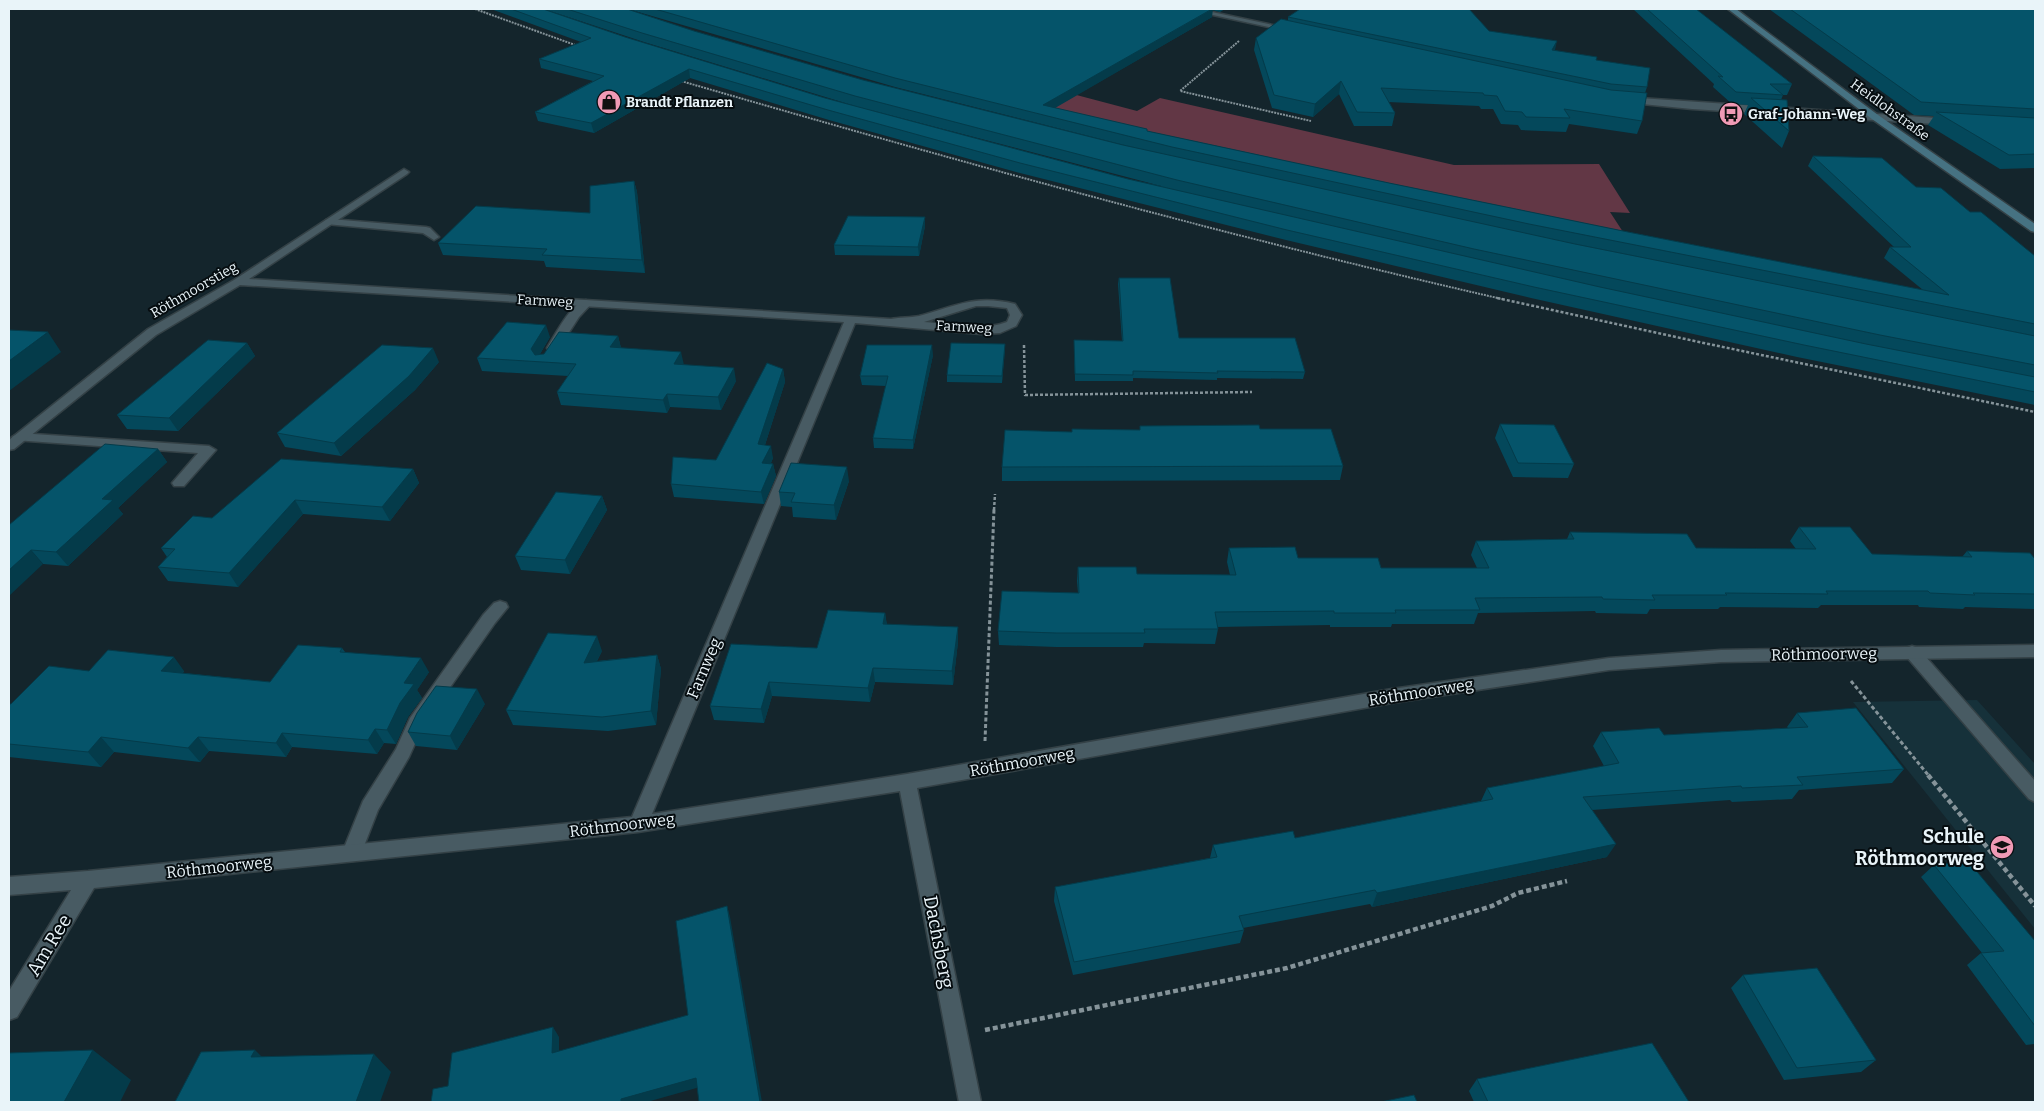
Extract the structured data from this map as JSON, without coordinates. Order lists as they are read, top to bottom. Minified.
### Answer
{"streets":{"main road":["Heidlohstraße"],"street":["Röthmoorstieg","Farnweg","Röthmoorweg","Dachsberg","Am Ree"]},"crossings":[["Röthmoorstieg","Farnweg"],["Farnweg","Röthmoorweg"],["Röthmoorweg","Dachsberg"],["Röthmoorweg","Am Ree"]],"places":{"shop":["Brandt Pflanzen"],"bus stop":["Graf-Johann-Weg"],"school or university":["Schule Röthmoorweg"]}}
